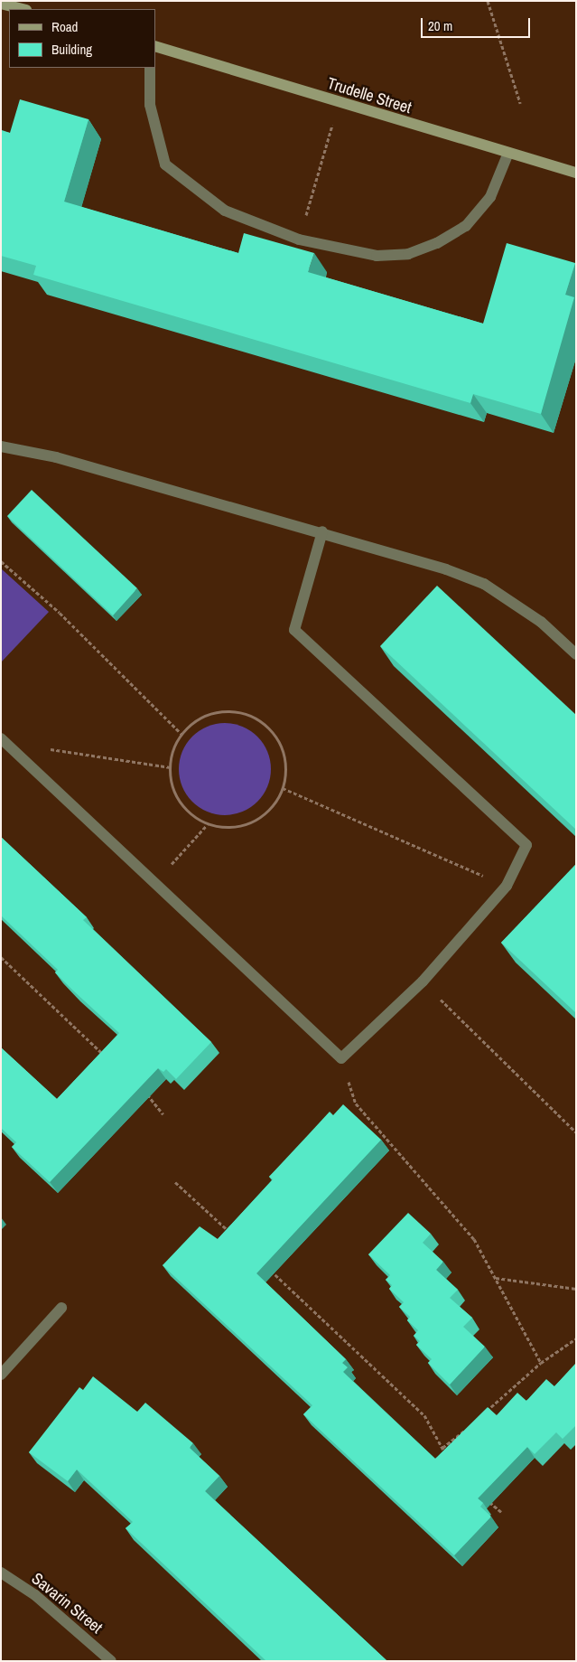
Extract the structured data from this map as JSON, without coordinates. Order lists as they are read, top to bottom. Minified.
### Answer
{"streets":{"street":["Trudelle Street","Savarin Street"]},"legend":["Road","Building"],"scale_bar":"20 m"}
